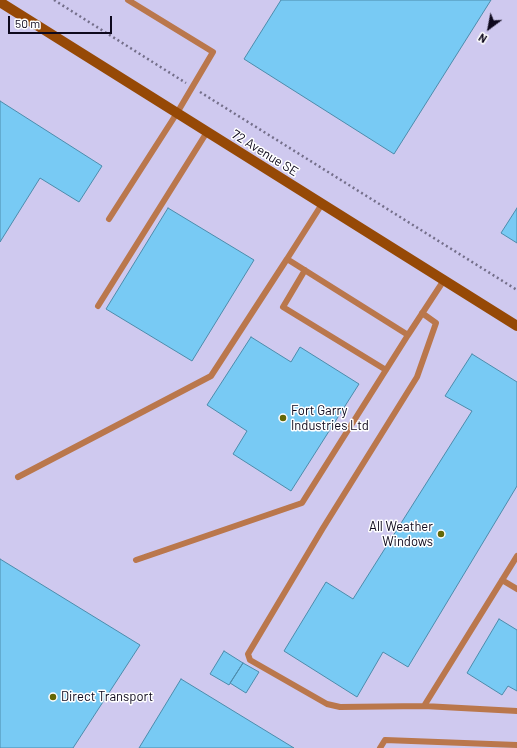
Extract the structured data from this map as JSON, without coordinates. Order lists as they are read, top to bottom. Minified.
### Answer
{"streets":{"street":["72 Avenue SE"]},"places":["Fort Garry Industries Ltd","All Weather Windows","Direct Transport"],"scale_bar":"50 m","north":"bottom left"}
